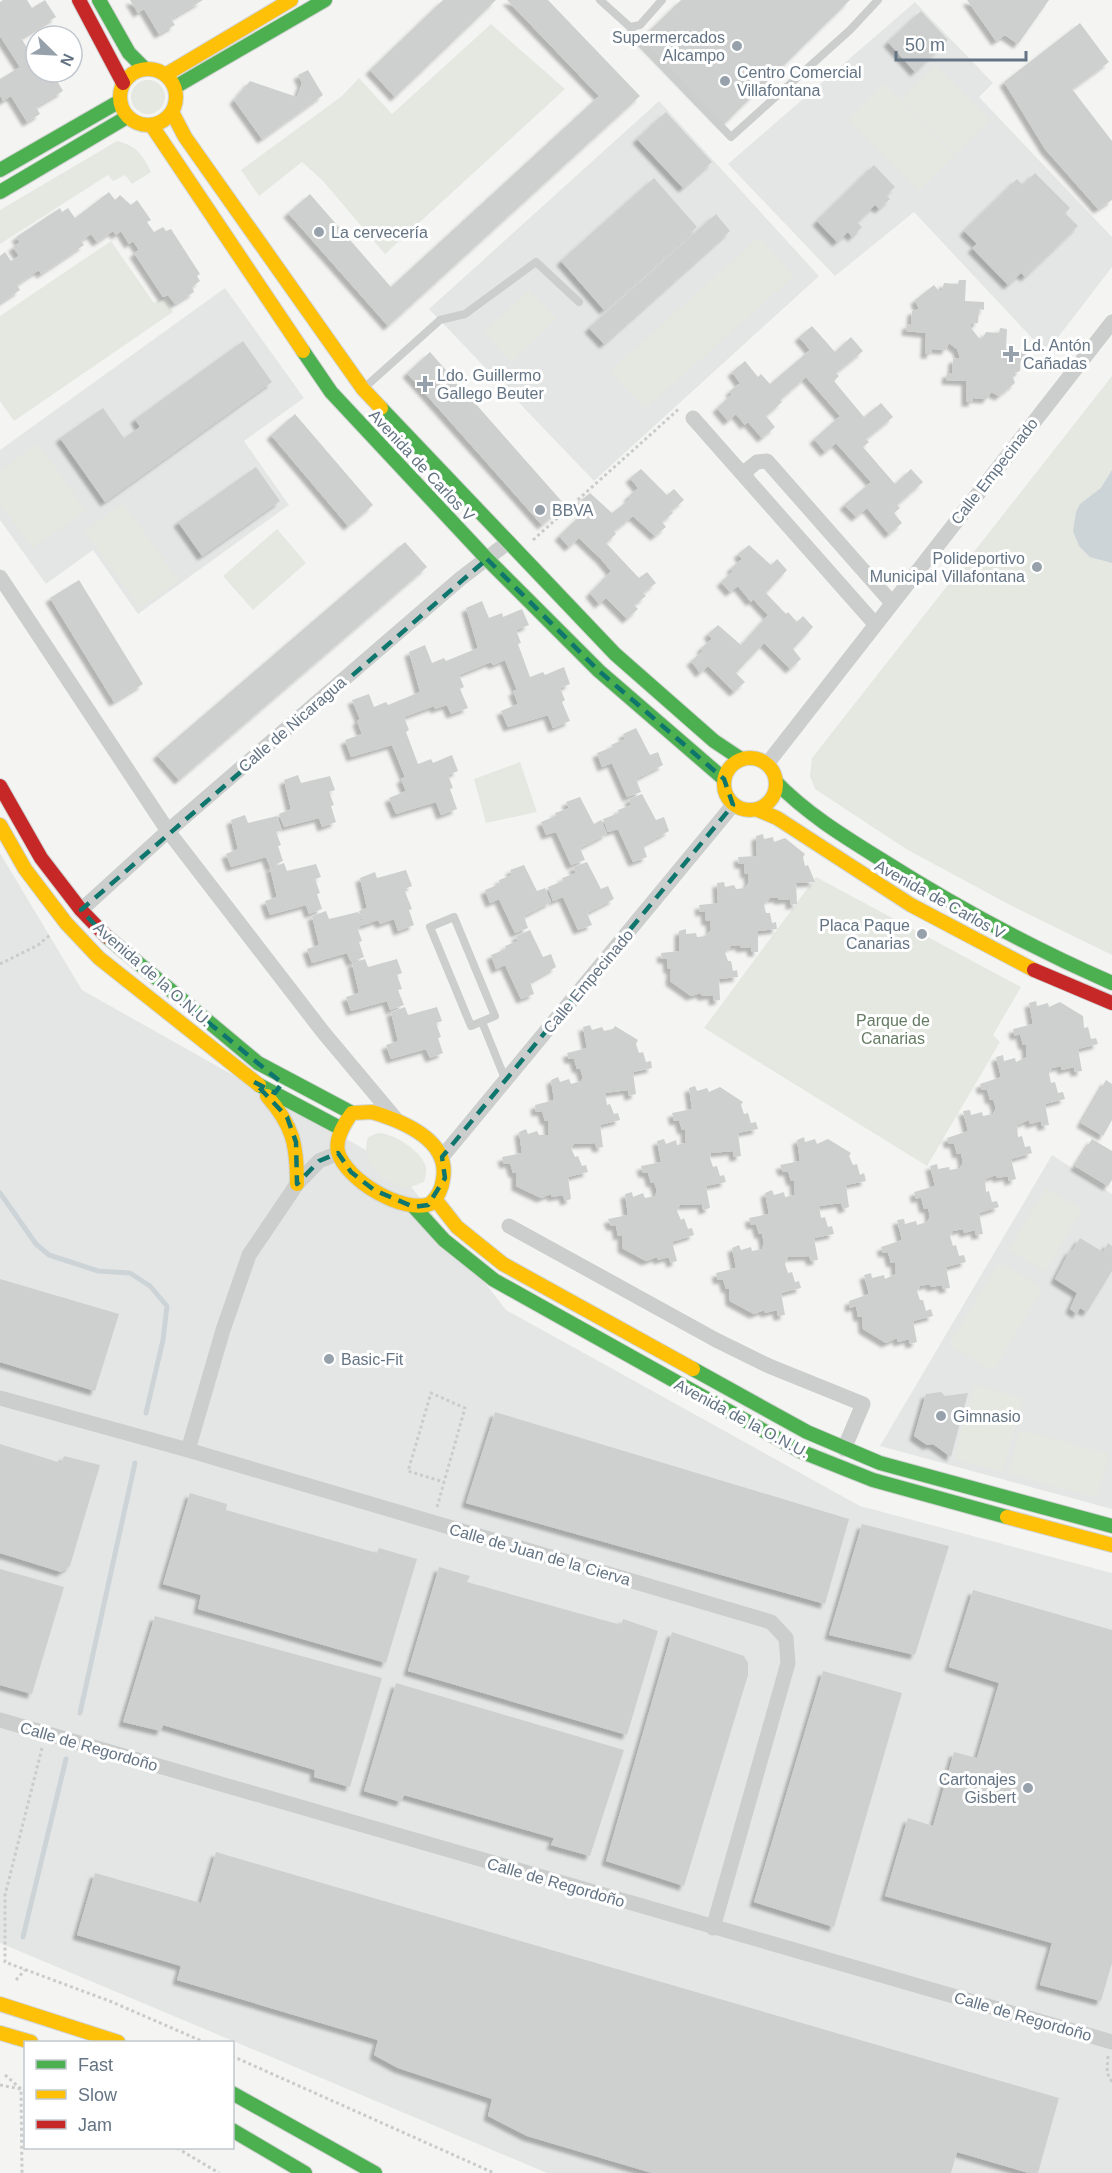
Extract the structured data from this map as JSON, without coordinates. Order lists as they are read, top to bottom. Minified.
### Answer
{"streets":{"main road":["Avenida de Carlos V","Avenida de la O.N.U."],"street":["Calle Empecinado","Calle de Nicaragua","Calle de Juan de la Cierva","Calle de Regordoño"]},"crossings":[["Avenida de Carlos V","Calle Empecinado"],["Avenida de Carlos V","Calle de Nicaragua"],["Calle Empecinado","Avenida de la O.N.U."],["Calle de Nicaragua","Avenida de la O.N.U."],["Calle de Juan de la Cierva","Calle de Regordoño"]],"parks":["Parque de Canarias"],"places":{"other":["Supermercados Alcampo","Centro Comercial Villafontana","La cervecería","BBVA","Polideportivo Municipal Villafontana","Placa Paque Canarias","Basic-Fit","Gimnasio","Cartonajes Gisbert"],"health":["Ld. Antón Cañadas","Ldo. Guillermo Gallego Beuter"]},"legend":["Fast","Slow","Jam"],"scale_bar":"50 m","north":"bottom right"}
